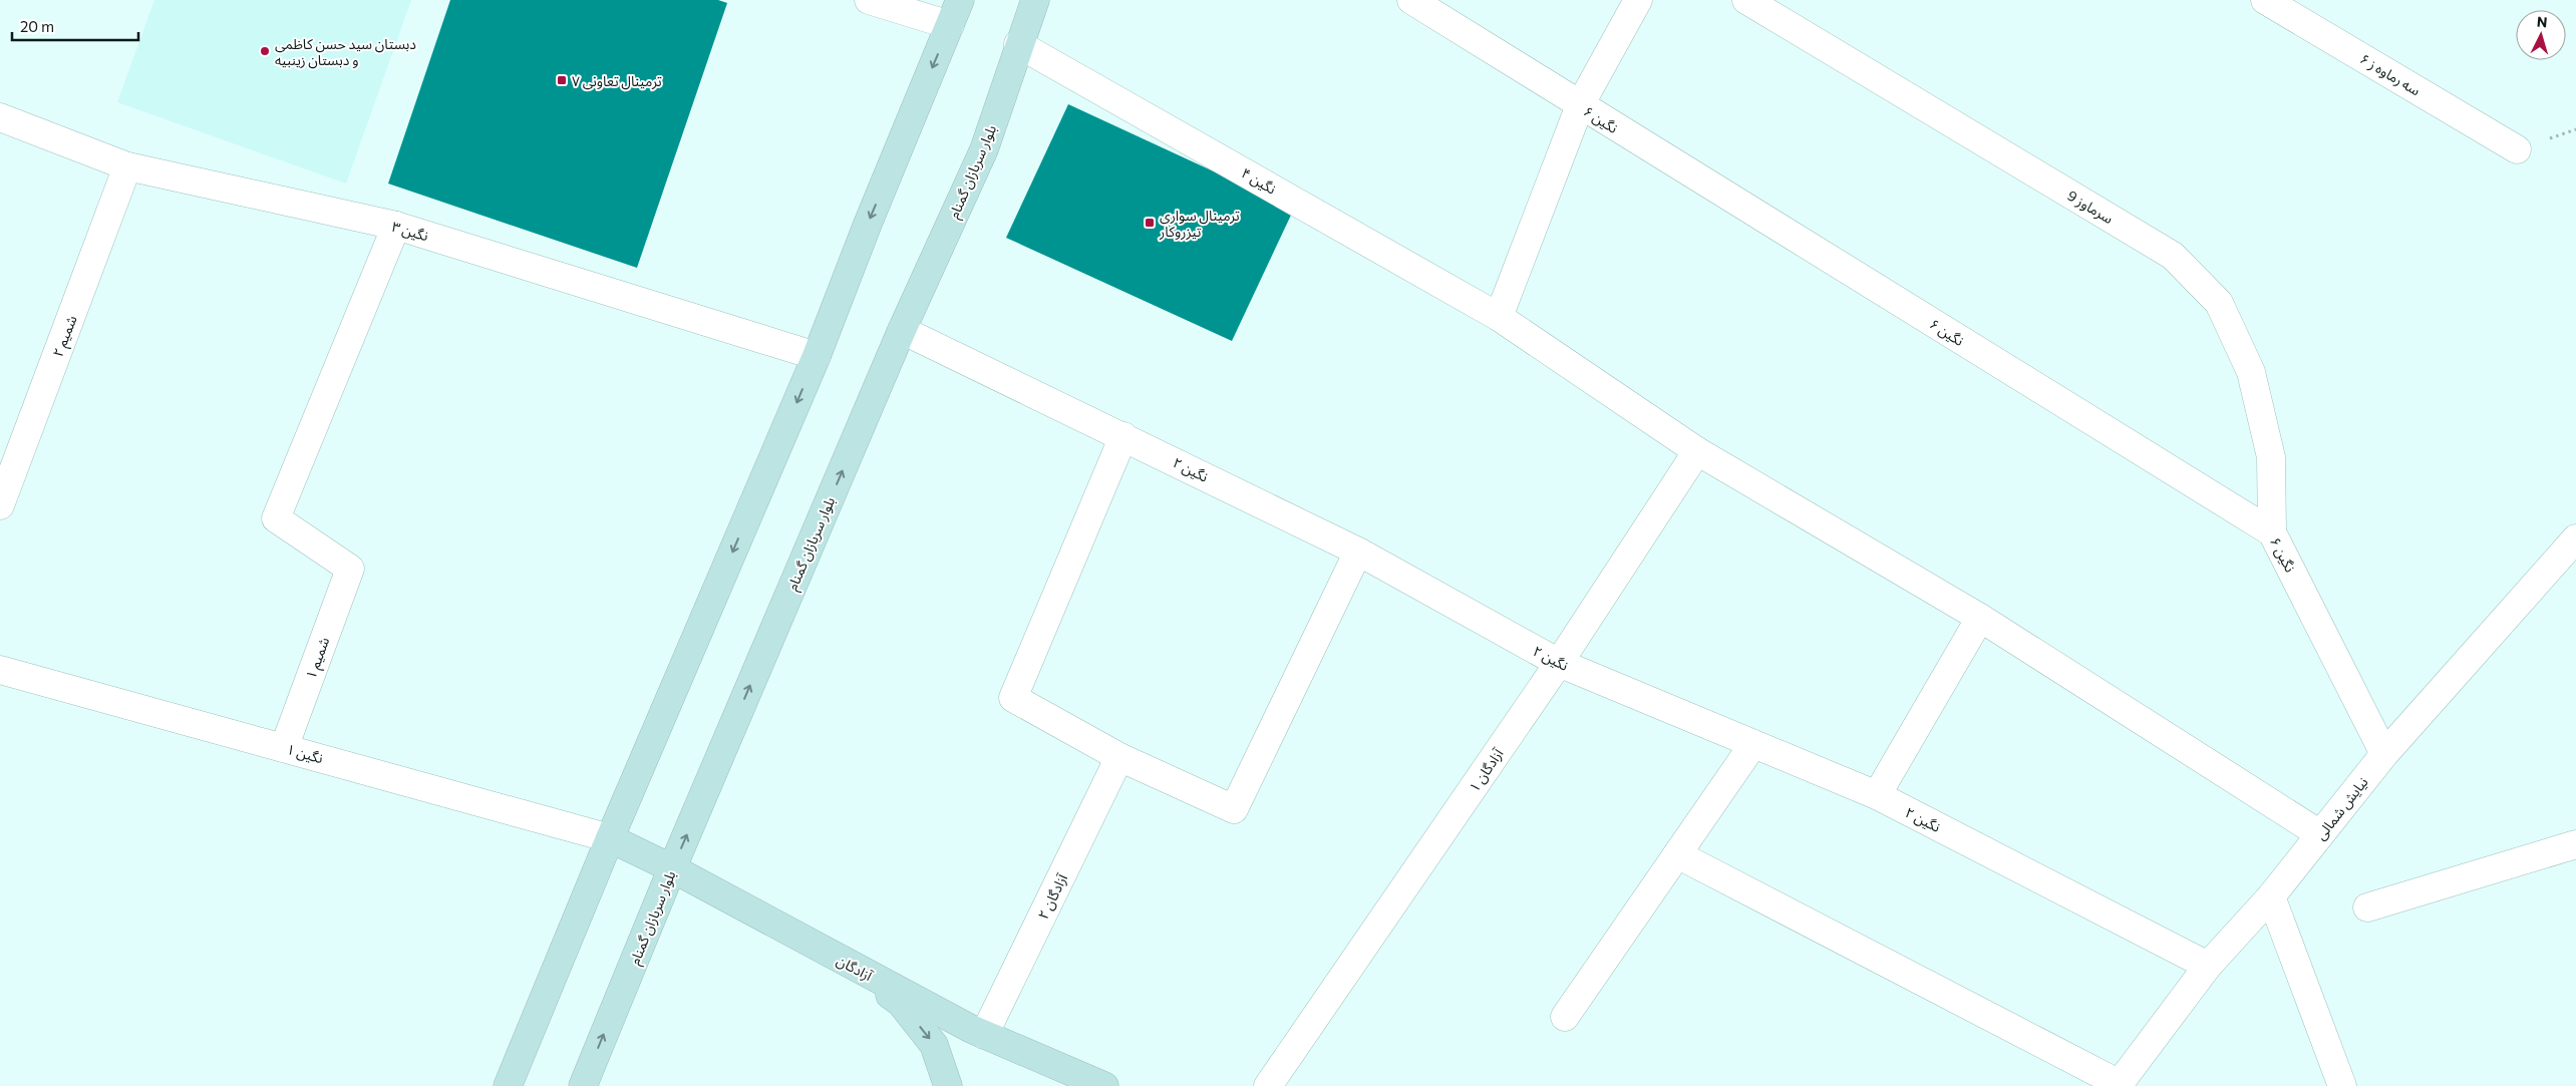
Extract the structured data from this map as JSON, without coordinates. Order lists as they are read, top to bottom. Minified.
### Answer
{"streets":{"main road":["بلوار سربازان گمنام","آزادگان"],"street":["سه رماوه ز ۶","نگین ۶","نگین ۴","سرماوز 9","نگین ۳","شمیم ۲","نگین ۲","شمیم ۱","نگین ۱","آزادگان ۱","نیایش شمالی","آزادگان ۲"]},"crossings":[["نگین ۶","سرماوز 9"],["نگین ۶","نیایش شمالی"],["بلوار سربازان گمنام","نگین ۴"],["بلوار سربازان گمنام","نگین ۲"],["بلوار سربازان گمنام","آزادگان"],["نگین ۴","آزادگان ۱"],["نگین ۴","نیایش شمالی"],["نگین ۳","شمیم ۲"],["نگین ۳","شمیم ۱"],["نگین ۲","آزادگان ۱"],["نگین ۲","نیایش شمالی"],["شمیم ۱","نگین ۱"],["نگین ۱","آزادگان"],["آزادگان ۲","آزادگان"]],"places":{"other":["دبستان سید حسن کاظمی و دبستان زینبیه"],"transit":["ترمینال تعاونی ۷","ترمینال سواری تیزروکار"]},"scale_bar":"20 m","north":"top"}
